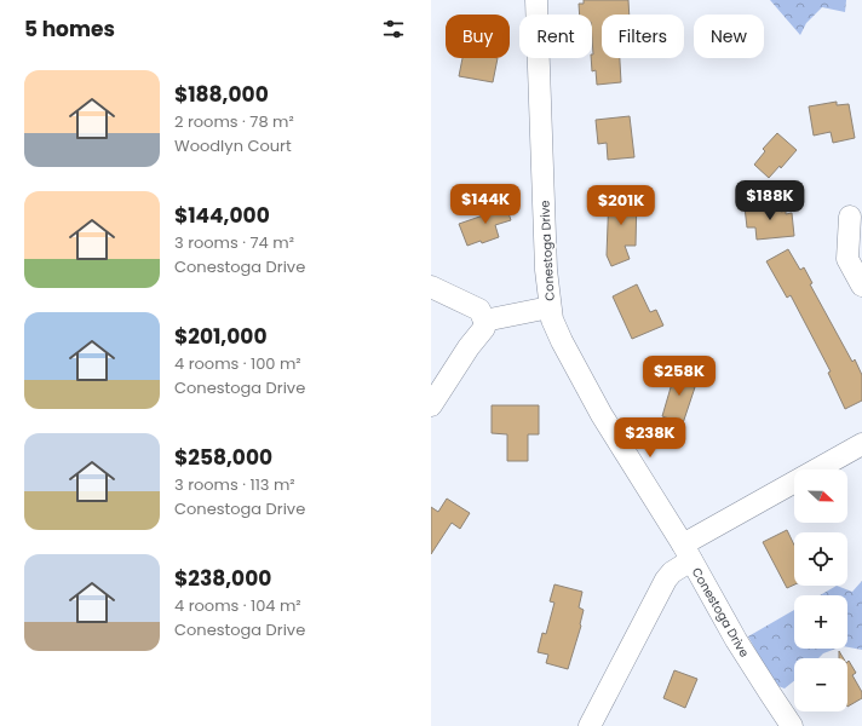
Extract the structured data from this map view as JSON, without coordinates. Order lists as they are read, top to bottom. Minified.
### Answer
{"streets":{"street":["Conestoga Drive"]},"north":"right","page":{"heading":"5 homes","chip":["Buy","Rent","Filters","New"],"list":[{"name":"$188,000","note":"2 rooms · 78 m² · Woodlyn Court"},{"name":"$144,000","note":"3 rooms · 74 m² · Conestoga Drive"},{"name":"$201,000","note":"4 rooms · 100 m² · Conestoga Drive"},{"name":"$258,000","note":"3 rooms · 113 m² · Conestoga Drive"},{"name":"$238,000","note":"4 rooms · 104 m² · Conestoga Drive"}],"price":["$188K","$144K","$201K","$258K","$238K"],"map_buttons":["+","−"]}}
